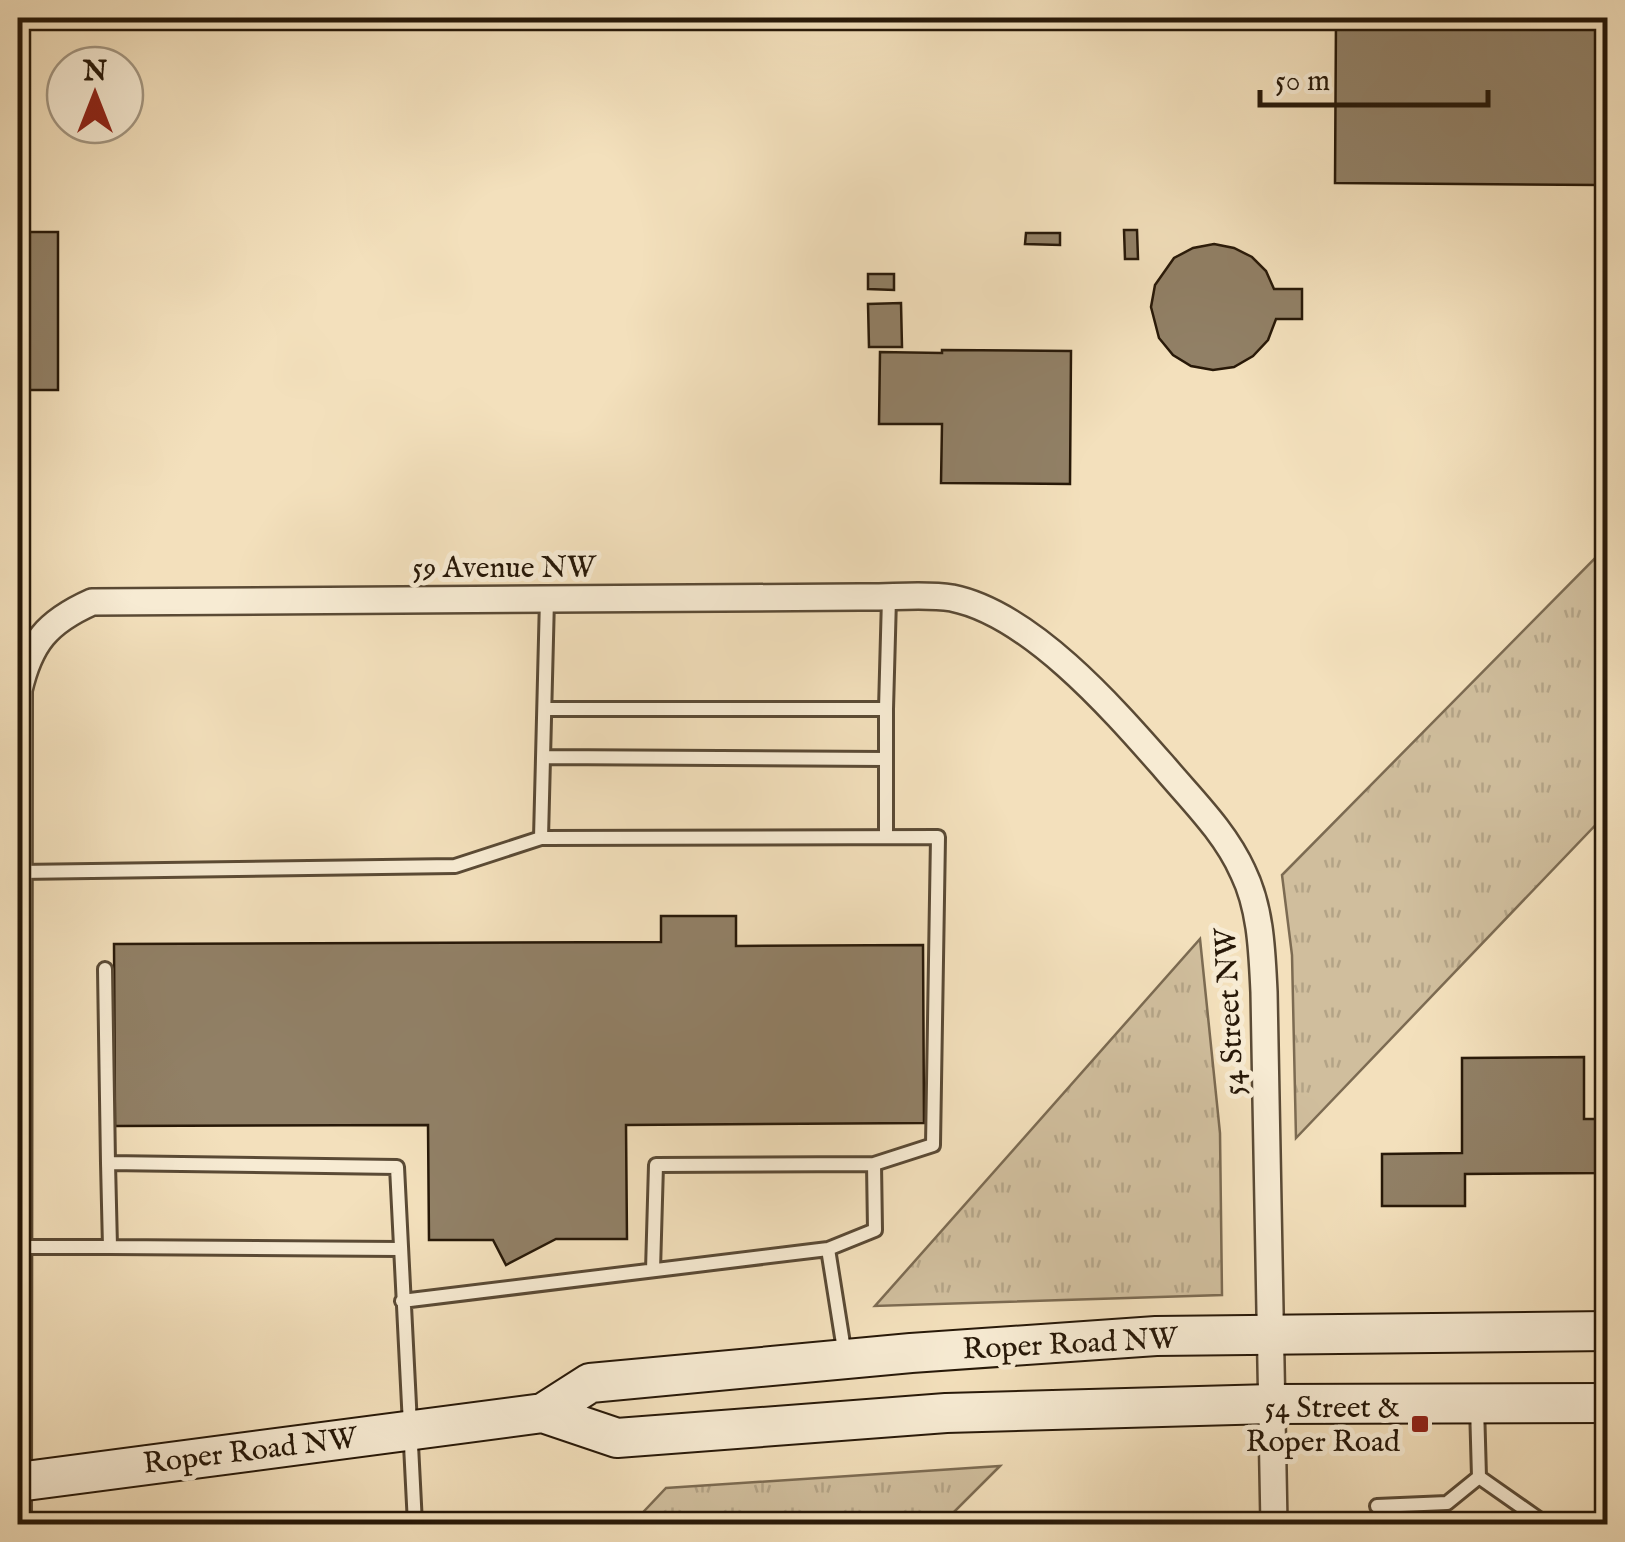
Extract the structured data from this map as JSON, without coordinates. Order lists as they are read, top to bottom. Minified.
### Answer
{"streets":{"main road":["Roper Road NW"],"street":["59 Avenue NW","54 Street NW"]},"crossings":[["59 Avenue NW","54 Street NW"],["54 Street NW","Roper Road NW"]],"places":{"transit":["54 Street & Roper Road"]},"scale_bar":"50 m","north":"top"}
